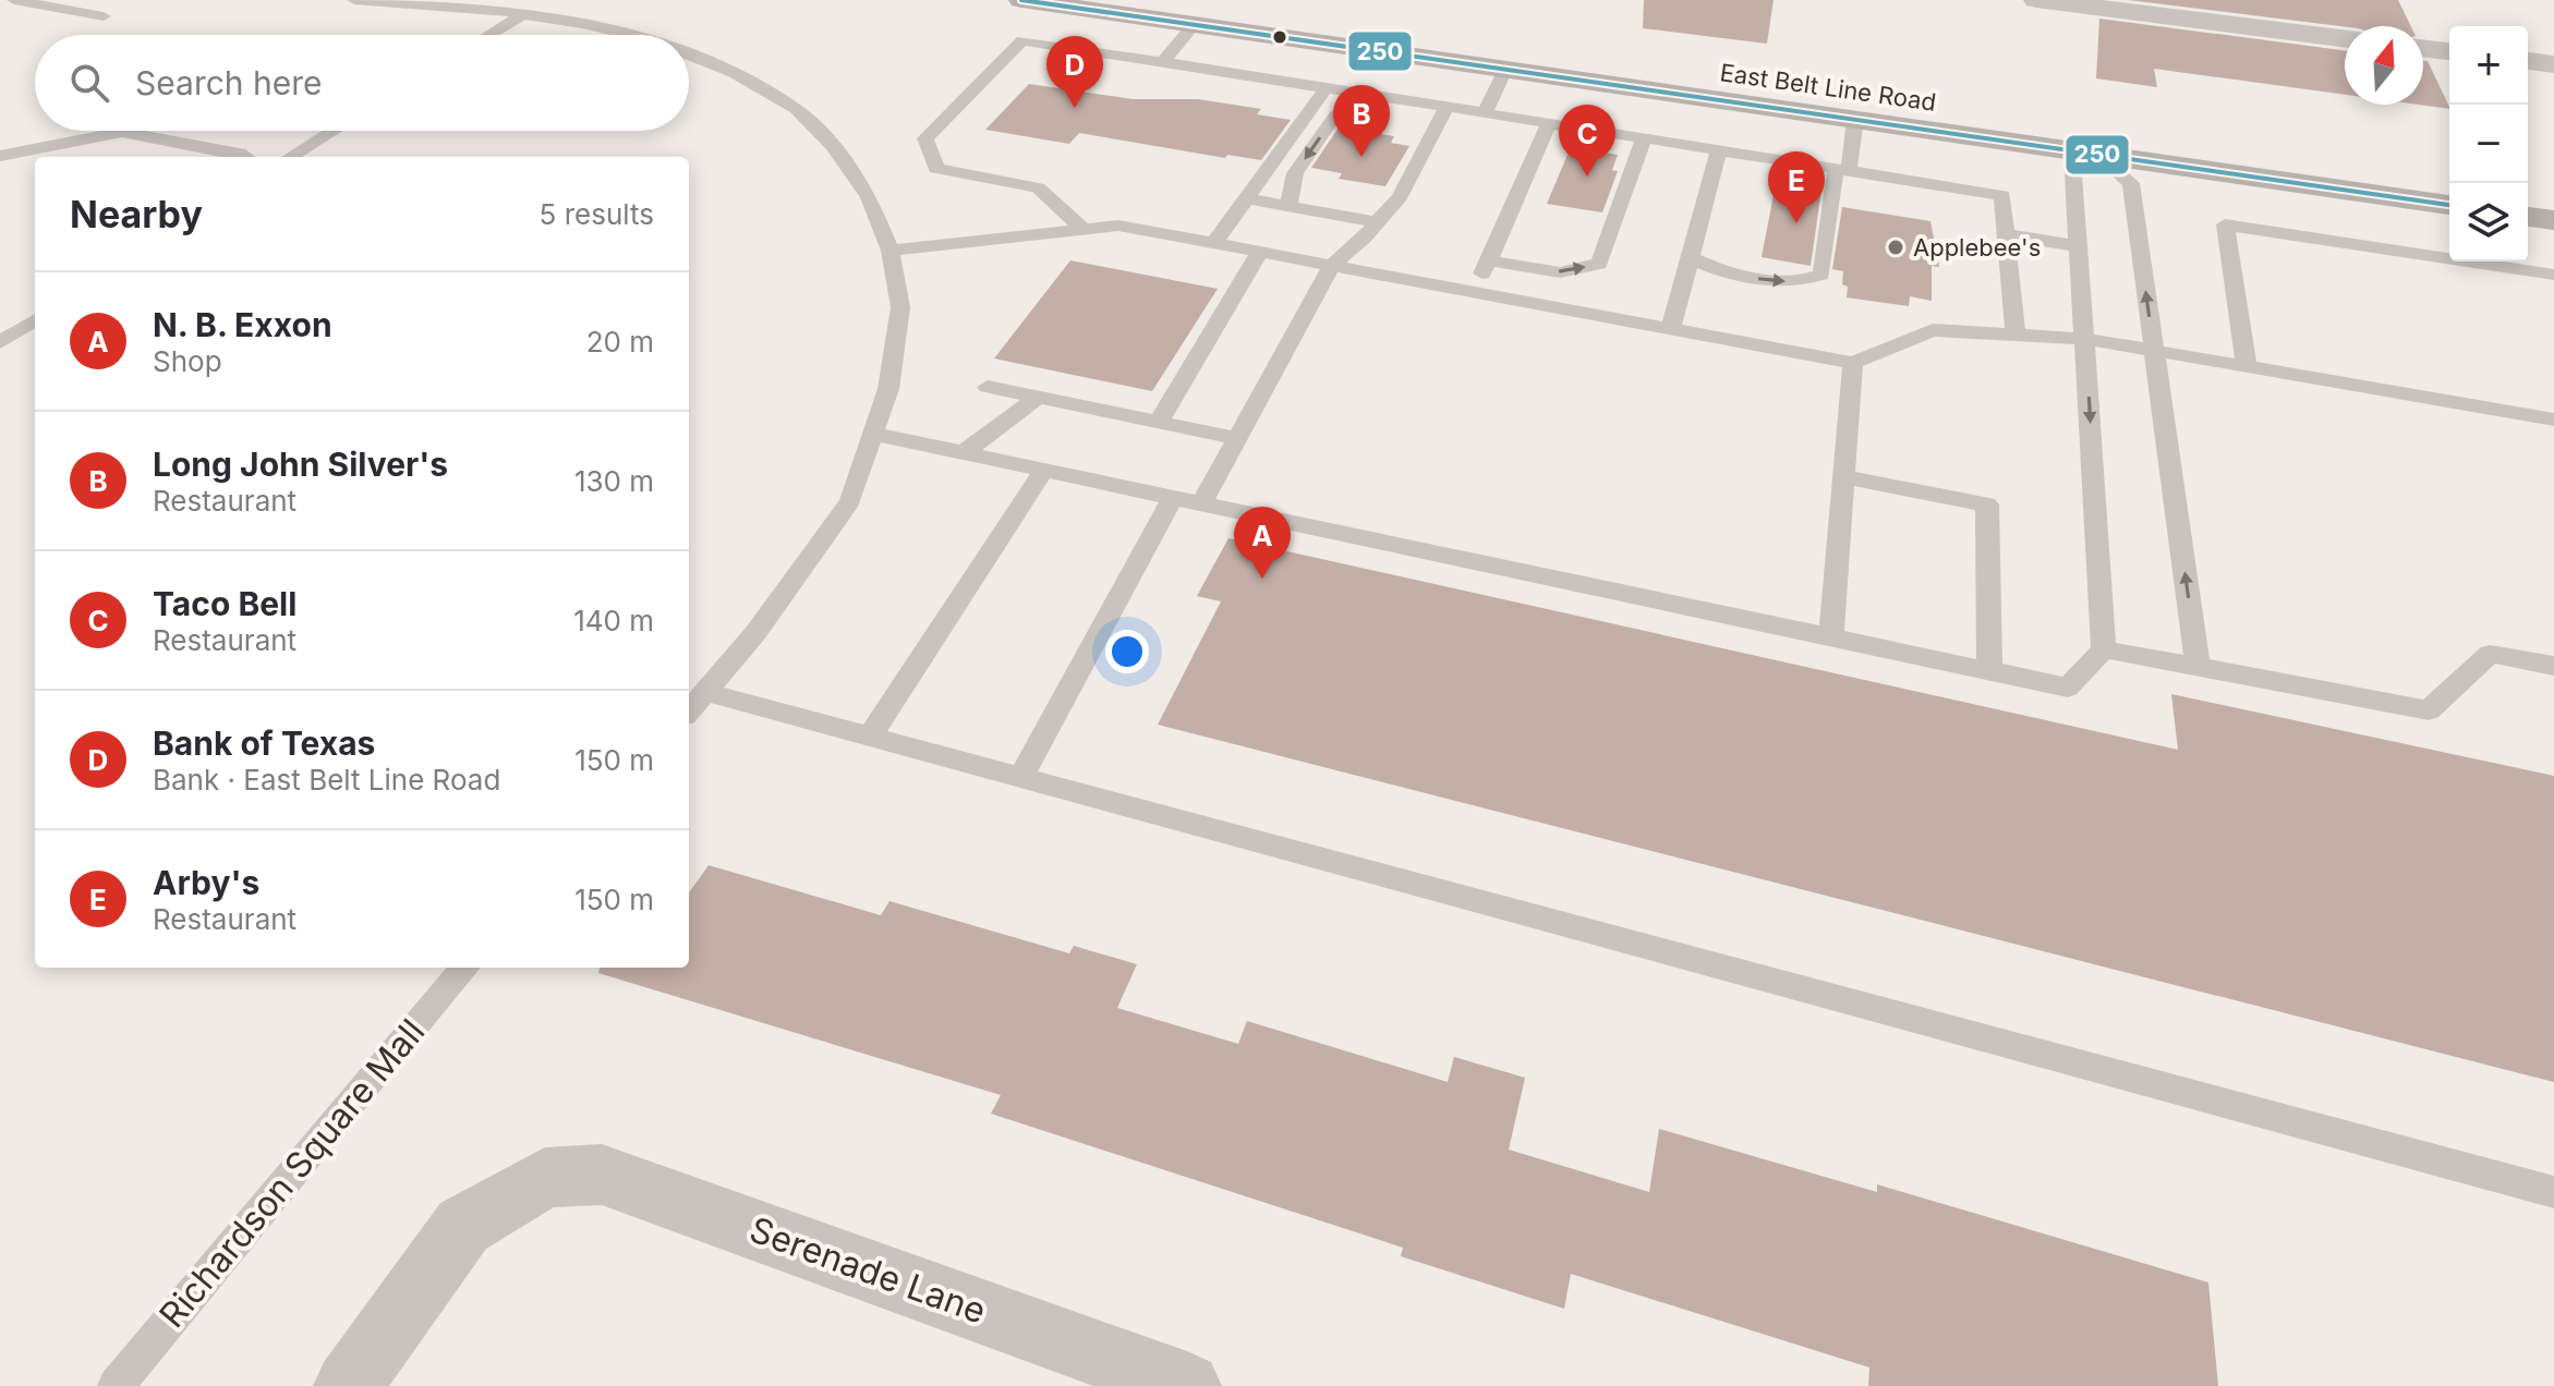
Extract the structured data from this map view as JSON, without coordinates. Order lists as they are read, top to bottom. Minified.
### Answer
{"streets":{"main road":["East Belt Line Road"],"street":["Serenade Lane"],"lane":["Richardson Square Mall"]},"places":["Applebee's"],"lines":["transit line 250"],"north":"top","page":{"map_buttons":["+","−"],"search":"Search here","pins":["D","B","C","E","A"],"heading":["Nearby","5 results"],"list":[{"mark":"A","name":"N. B. Exxon","note":"Shop","value":"20 m"},{"mark":"B","name":"Long John Silver's","note":"Restaurant","value":"130 m"},{"mark":"C","name":"Taco Bell","note":"Restaurant","value":"140 m"},{"mark":"D","name":"Bank of Texas","note":"Bank · East Belt Line Road","value":"150 m"},{"mark":"E","name":"Arby's","note":"Restaurant","value":"150 m"}]}}
